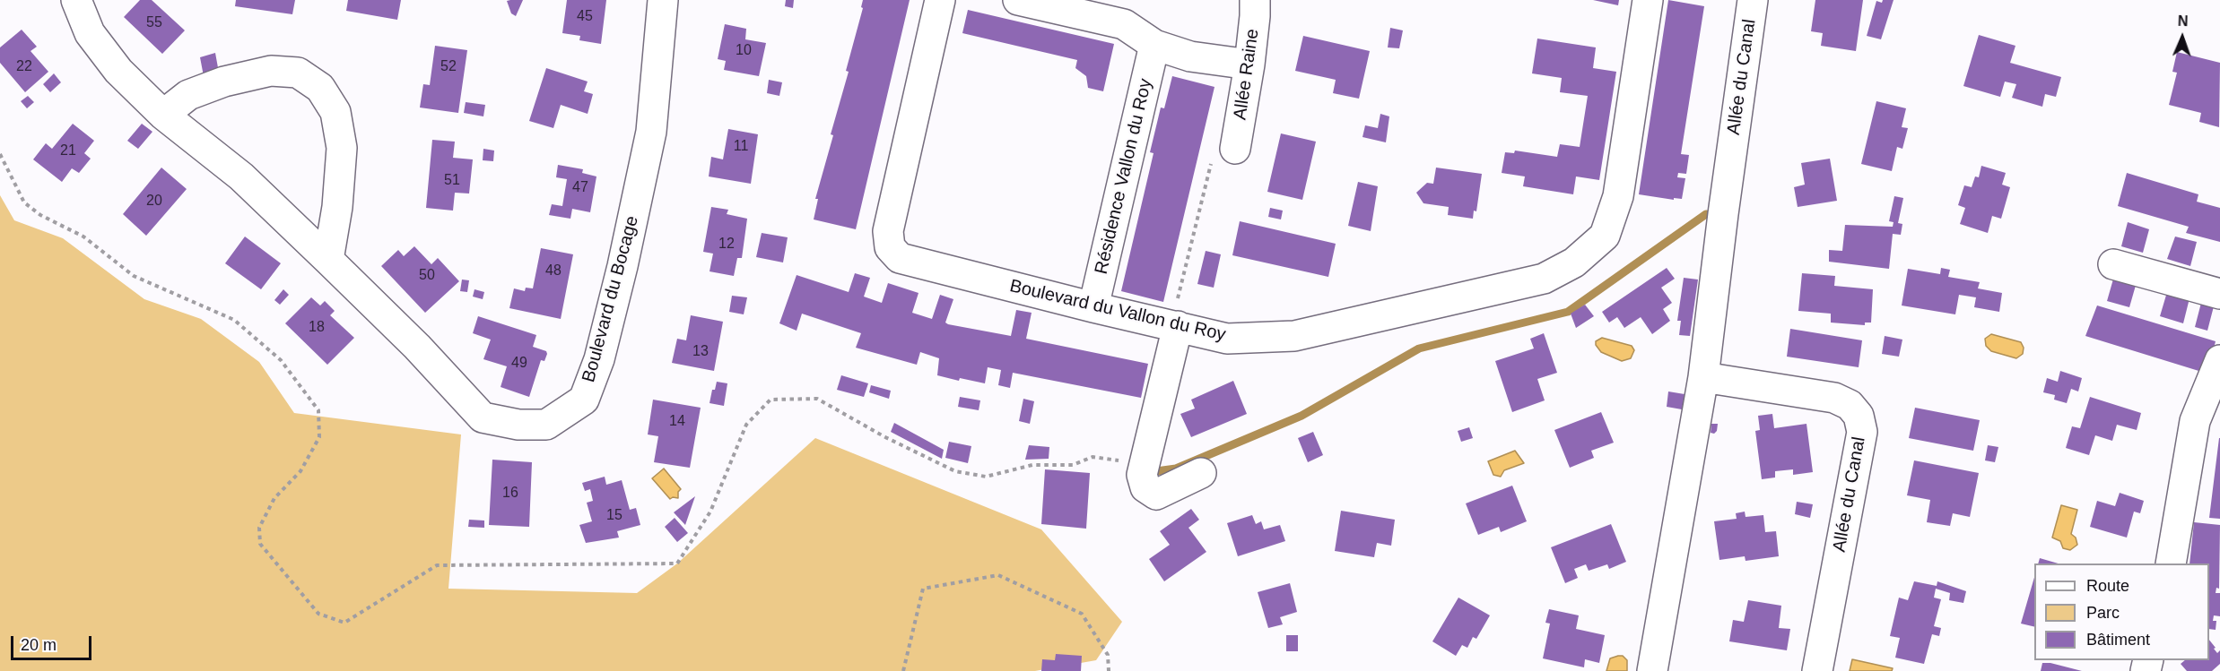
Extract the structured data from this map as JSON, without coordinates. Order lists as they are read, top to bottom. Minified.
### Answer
{"streets":{"street":["Allée Raine","Allée du Canal","Résidence Vallon du Roy","Boulevard du Bocage","Boulevard du Vallon du Roy"]},"crossings":[["Résidence Vallon du Roy","Boulevard du Vallon du Roy"]],"house_numbers":["45","55","10","22","52","11","21","51","47","20","12","48","50","18","13","49","14","16","15"],"legend":["Route","Parc","Bâtiment"],"scale_bar":"20 m","north":"top"}
